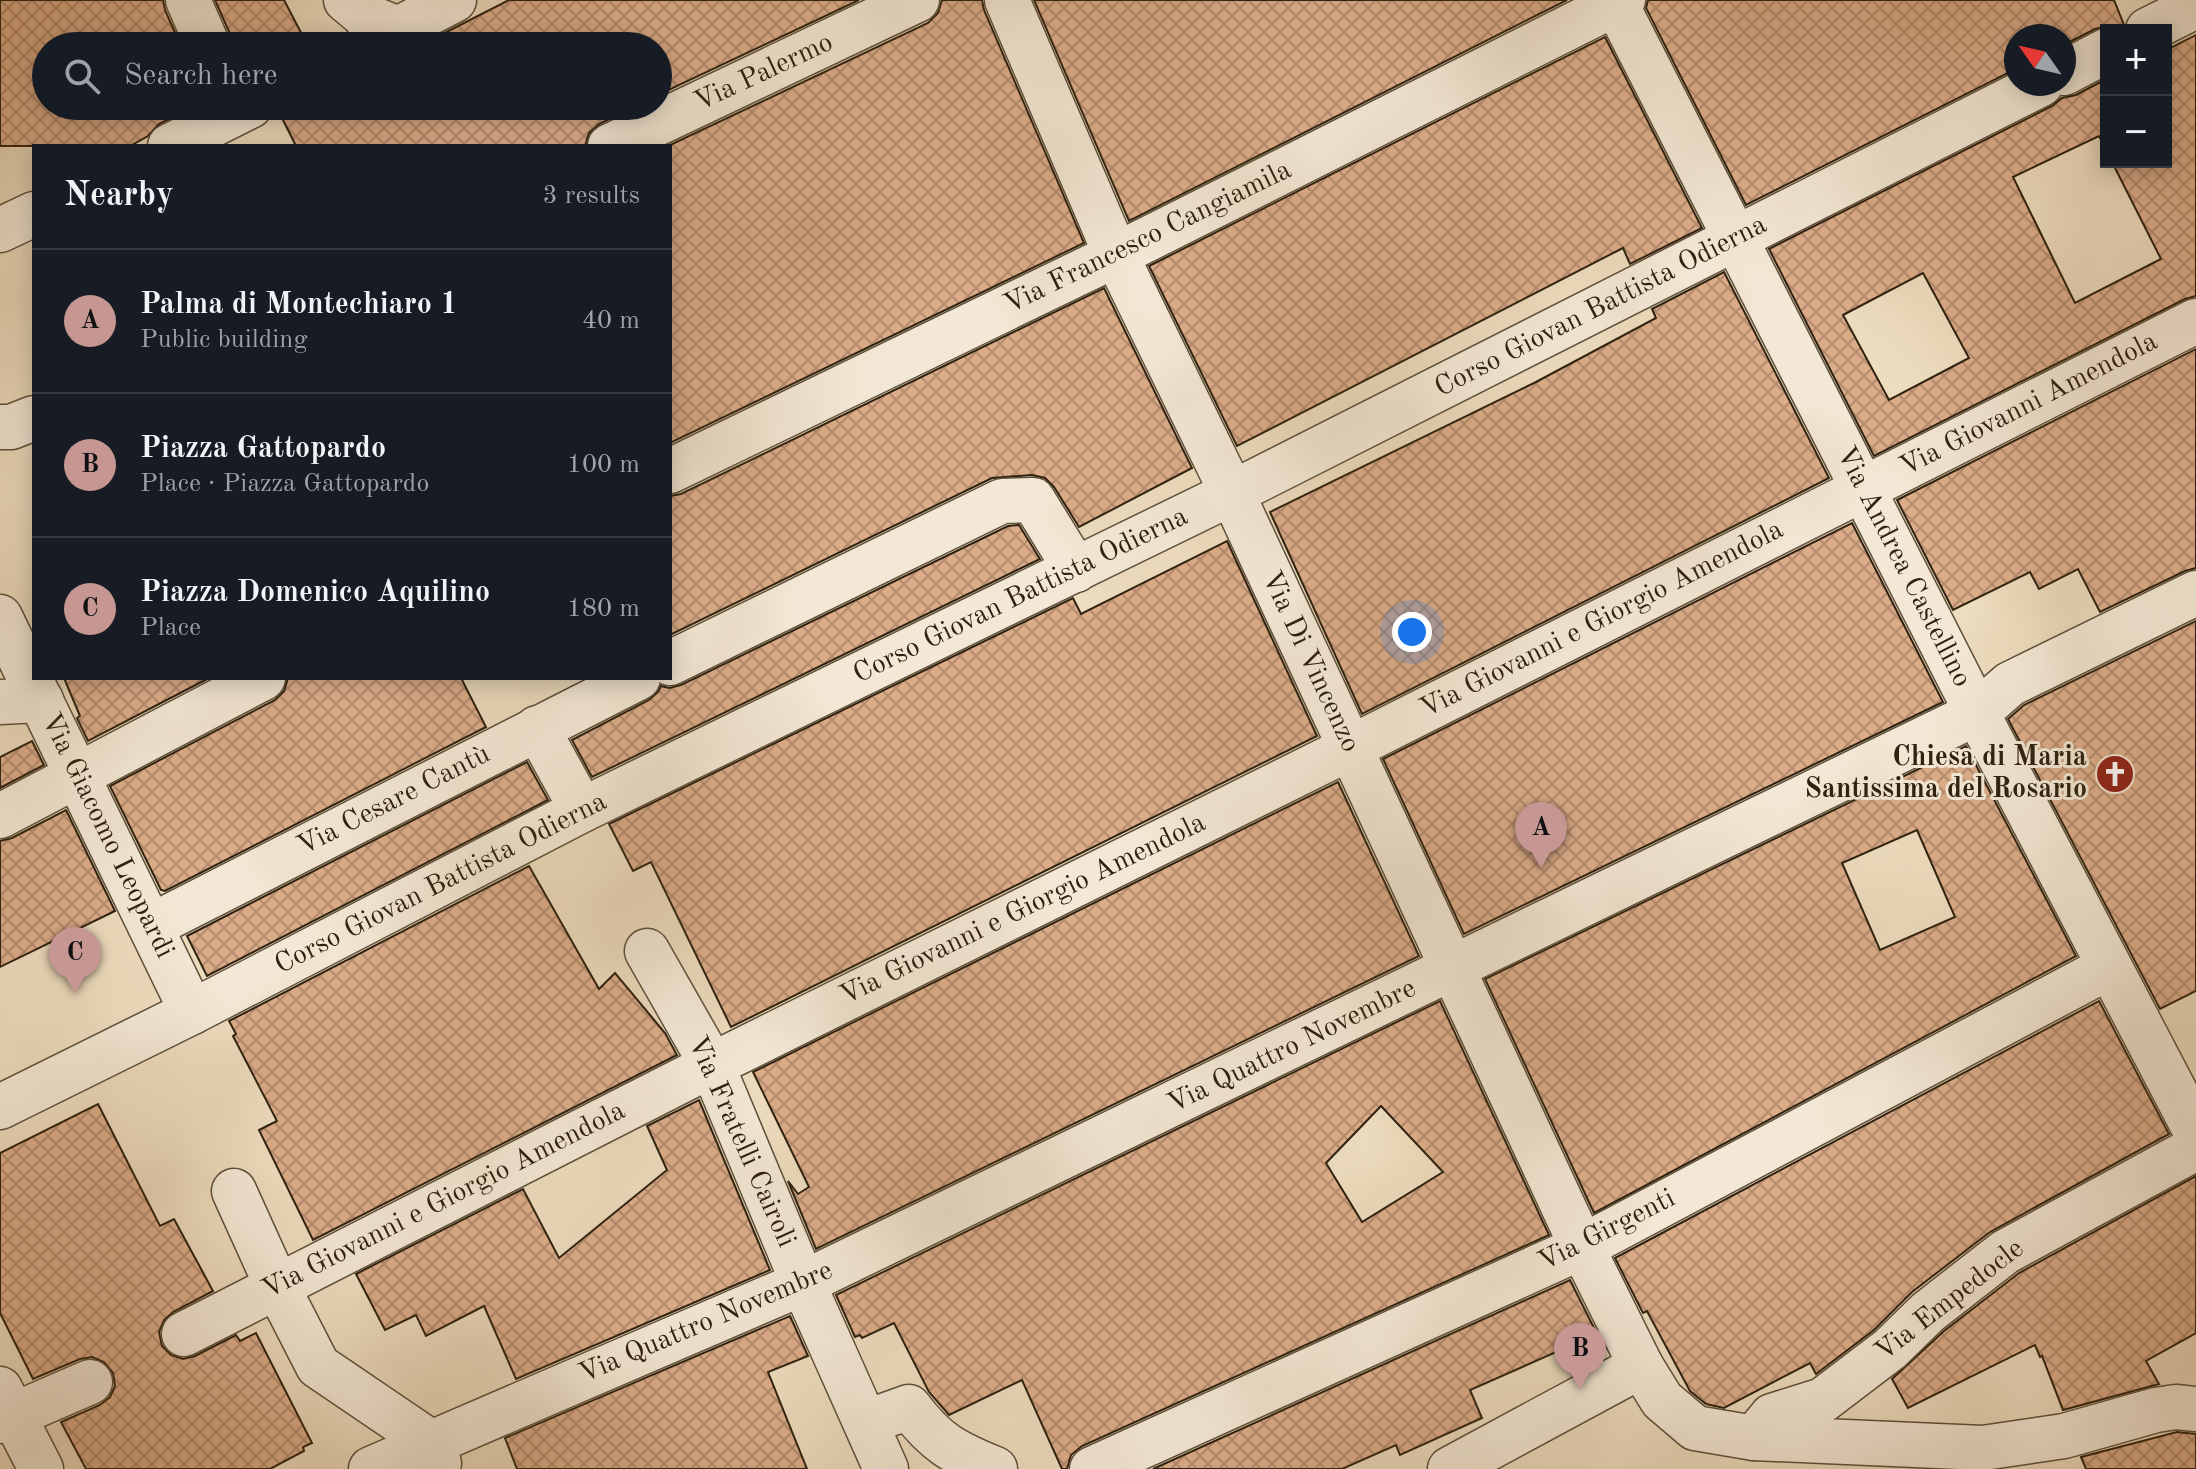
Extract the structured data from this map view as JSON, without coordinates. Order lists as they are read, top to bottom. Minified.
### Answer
{"streets":{"street":["Via Palermo","Via Francesco Cangiamila","Corso Giovan Battista Odierna","Via Giovanni Amendola","Via Andrea Castellino","Via Giovanni e Giorgio Amendola","Via Di Vincenzo","Via Cesare Cantù","Via Giacomo Leopardi","Via Quattro Novembre","Via Fratelli Cairoli","Via Girgenti","Via Empedocle"]},"crossings":[["Via Francesco Cangiamila","Via Andrea Castellino"],["Via Francesco Cangiamila","Via Di Vincenzo"],["Corso Giovan Battista Odierna","Via Andrea Castellino"],["Corso Giovan Battista Odierna","Via Di Vincenzo"],["Corso Giovan Battista Odierna","Via Giacomo Leopardi"],["Via Giovanni Amendola","Via Andrea Castellino"],["Via Giovanni Amendola","Via Giovanni e Giorgio Amendola"],["Via Andrea Castellino","Via Giovanni e Giorgio Amendola"],["Via Andrea Castellino","Via Quattro Novembre"],["Via Andrea Castellino","Via Girgenti"],["Via Giovanni e Giorgio Amendola","Via Di Vincenzo"],["Via Giovanni e Giorgio Amendola","Via Fratelli Cairoli"],["Via Di Vincenzo","Via Quattro Novembre"],["Via Di Vincenzo","Via Girgenti"],["Via Di Vincenzo","Via Empedocle"],["Via Cesare Cantù","Via Giacomo Leopardi"],["Via Quattro Novembre","Via Fratelli Cairoli"]],"places":{"church":["Chiesa di Maria Santissima del Rosario"]},"north":"top left","page":{"map_buttons":["+","−"],"search":"Search here","heading":["Nearby","3 results"],"list":[{"mark":"A","name":"Palma di Montechiaro 1","note":"Public building","value":"40 m"},{"mark":"B","name":"Piazza Gattopardo","note":"Place · Piazza Gattopardo","value":"100 m"},{"mark":"C","name":"Piazza Domenico Aquilino","note":"Place","value":"180 m"}],"pins":["A","C","B"]}}
